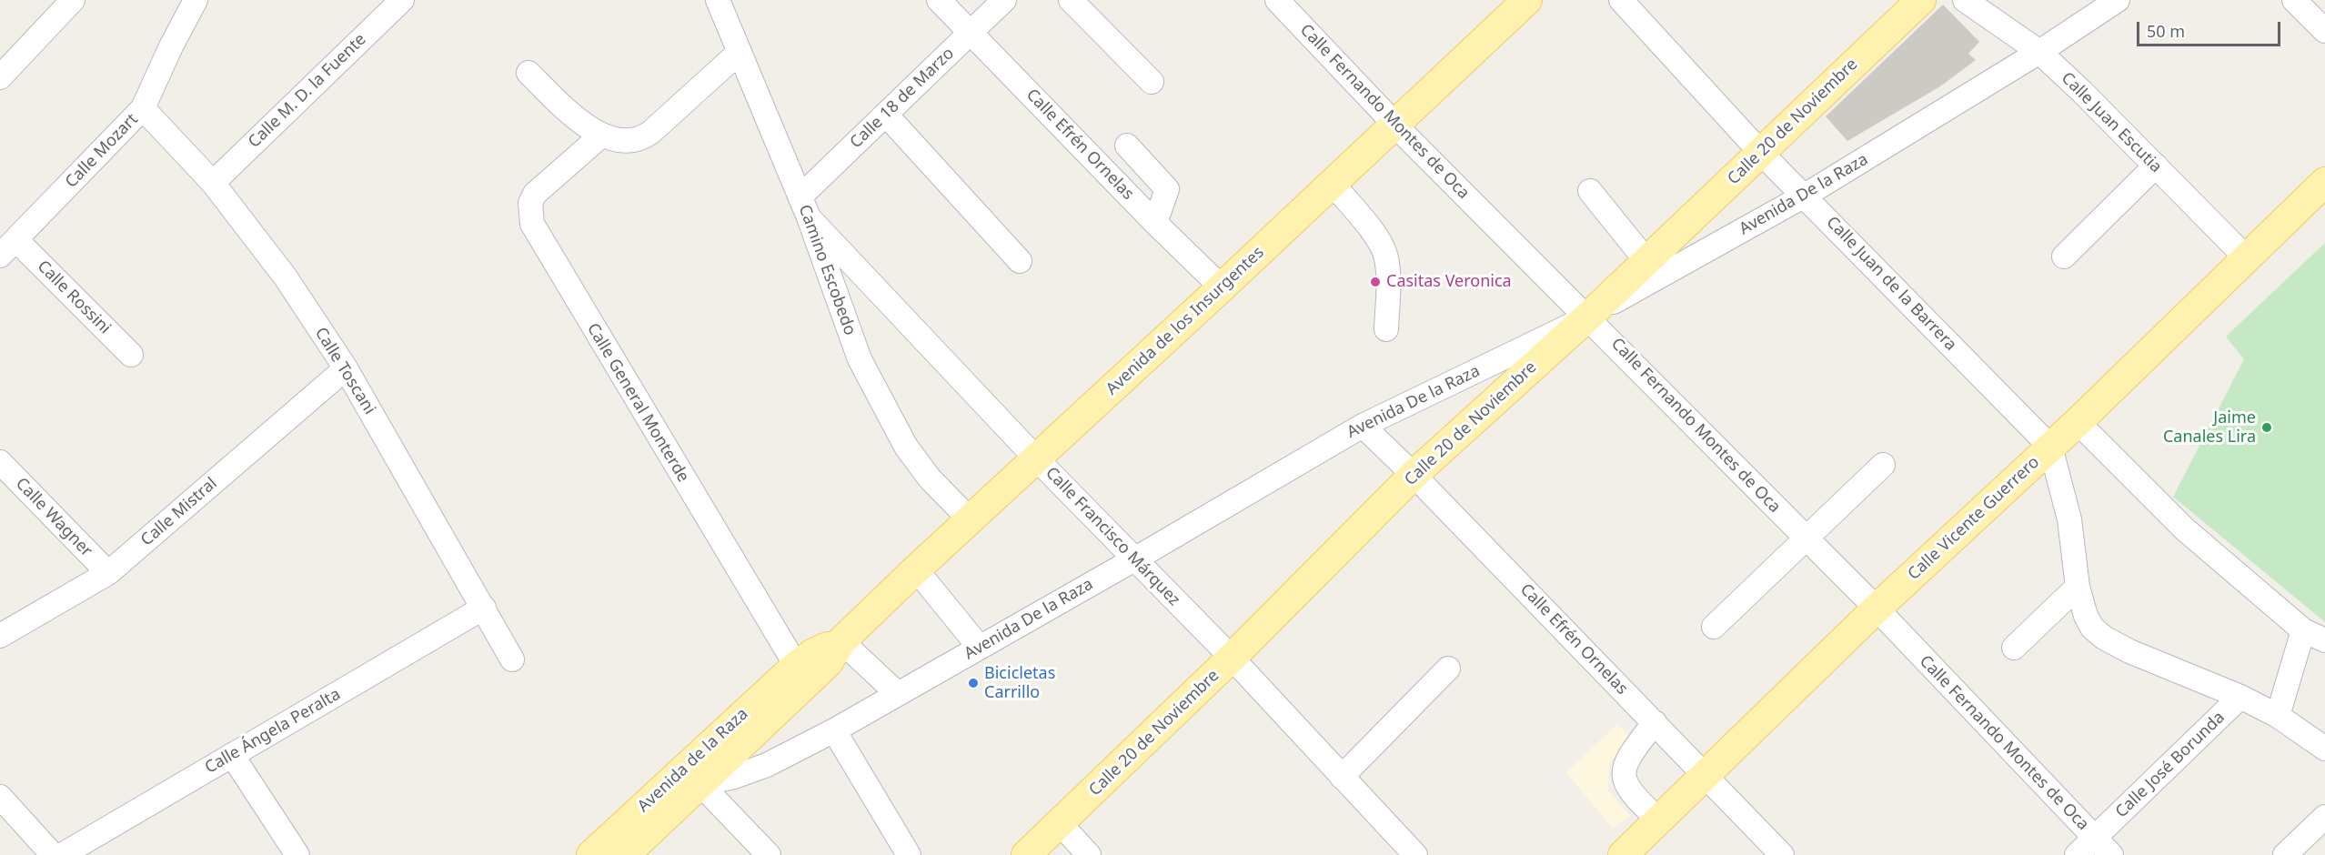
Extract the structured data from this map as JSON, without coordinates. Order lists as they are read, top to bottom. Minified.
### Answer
{"streets":{"main road":["Calle 20 de Noviembre","Avenida de los Insurgentes","Calle Vicente Guerrero","Avenida de la Raza"],"street":["Calle M. D. la Fuente","Calle 18 de Marzo","Calle Fernando Montes de Oca","Calle Juan Escutia","Calle Efrén Ornelas","Calle Mozart","Avenida De la Raza","Camino Escobedo","Calle Juan de la Barrera","Calle Rossini","Calle Toscani","Calle General Monterde","Calle Mistral","Calle Wagner","Calle Francisco Márquez","Calle Ángela Peralta","Calle José Borunda"]},"crossings":[["Calle M. D. la Fuente","Calle Toscani"],["Calle 18 de Marzo","Calle Efrén Ornelas"],["Calle 18 de Marzo","Camino Escobedo"],["Calle Fernando Montes de Oca","Calle 20 de Noviembre"],["Calle Fernando Montes de Oca","Avenida De la Raza"],["Calle Fernando Montes de Oca","Avenida de los Insurgentes"],["Calle Fernando Montes de Oca","Calle Vicente Guerrero"],["Calle Fernando Montes de Oca","Calle José Borunda"],["Calle 20 de Noviembre","Calle Efrén Ornelas"],["Calle 20 de Noviembre","Avenida De la Raza"],["Calle 20 de Noviembre","Calle Juan de la Barrera"],["Calle 20 de Noviembre","Calle Francisco Márquez"],["Calle Juan Escutia","Avenida De la Raza"],["Calle Juan Escutia","Calle Vicente Guerrero"],["Calle Efrén Ornelas","Avenida De la Raza"],["Calle Efrén Ornelas","Avenida de los Insurgentes"],["Calle Efrén Ornelas","Calle Vicente Guerrero"],["Calle Mozart","Calle Rossini"],["Calle Mozart","Calle Toscani"],["Avenida De la Raza","Calle Juan de la Barrera"],["Avenida De la Raza","Calle Francisco Márquez"],["Avenida De la Raza","Avenida de la Raza"],["Camino Escobedo","Avenida de los Insurgentes"],["Camino Escobedo","Calle Francisco Márquez"],["Calle Juan de la Barrera","Calle Vicente Guerrero"],["Avenida de los Insurgentes","Calle General Monterde"],["Avenida de los Insurgentes","Calle Francisco Márquez"],["Avenida de los Insurgentes","Avenida de la Raza"],["Calle Toscani","Calle Mistral"],["Calle Toscani","Calle Ángela Peralta"],["Calle General Monterde","Avenida de la Raza"],["Calle Mistral","Calle Wagner"]],"places":["Casitas Veronica","Jaime Canales Lira","Bicicletas Carrillo"],"scale_bar":"50 m"}
